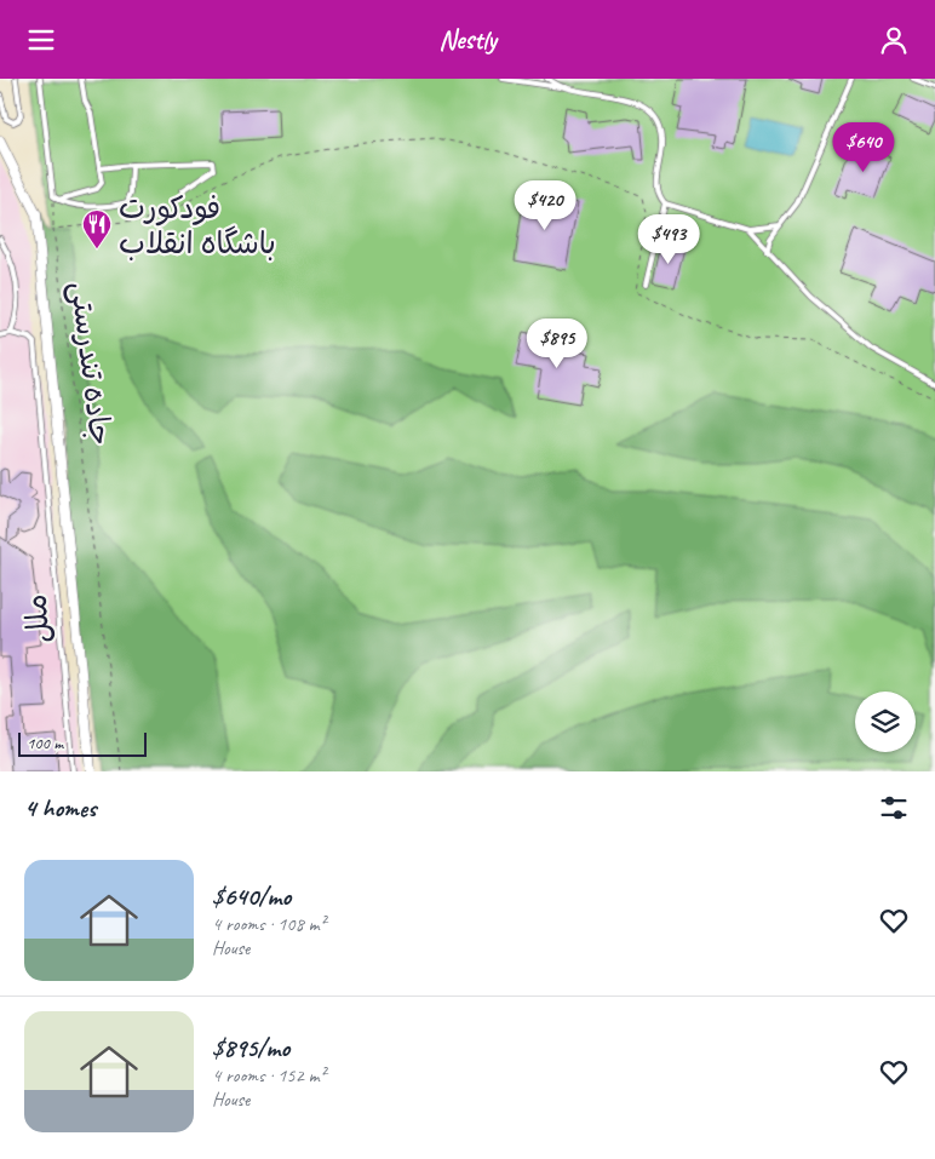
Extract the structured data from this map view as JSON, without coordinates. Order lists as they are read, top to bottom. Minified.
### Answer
{"streets":{"lane":["ملل"],"path":["جاده تندرستی"]},"places":{"restaurant":["فودکورت باشگاه انقلاب"]},"scale_bar":"100 m","page":{"header":"Nestly","price":["$640","$420","$493","$895"],"scale":"100 m","heading":"4 homes","list":[{"name":"$640/mo","note":"4 rooms · 108 m² · House"},{"name":"$895/mo","note":"4 rooms · 152 m² · House"}]}}
